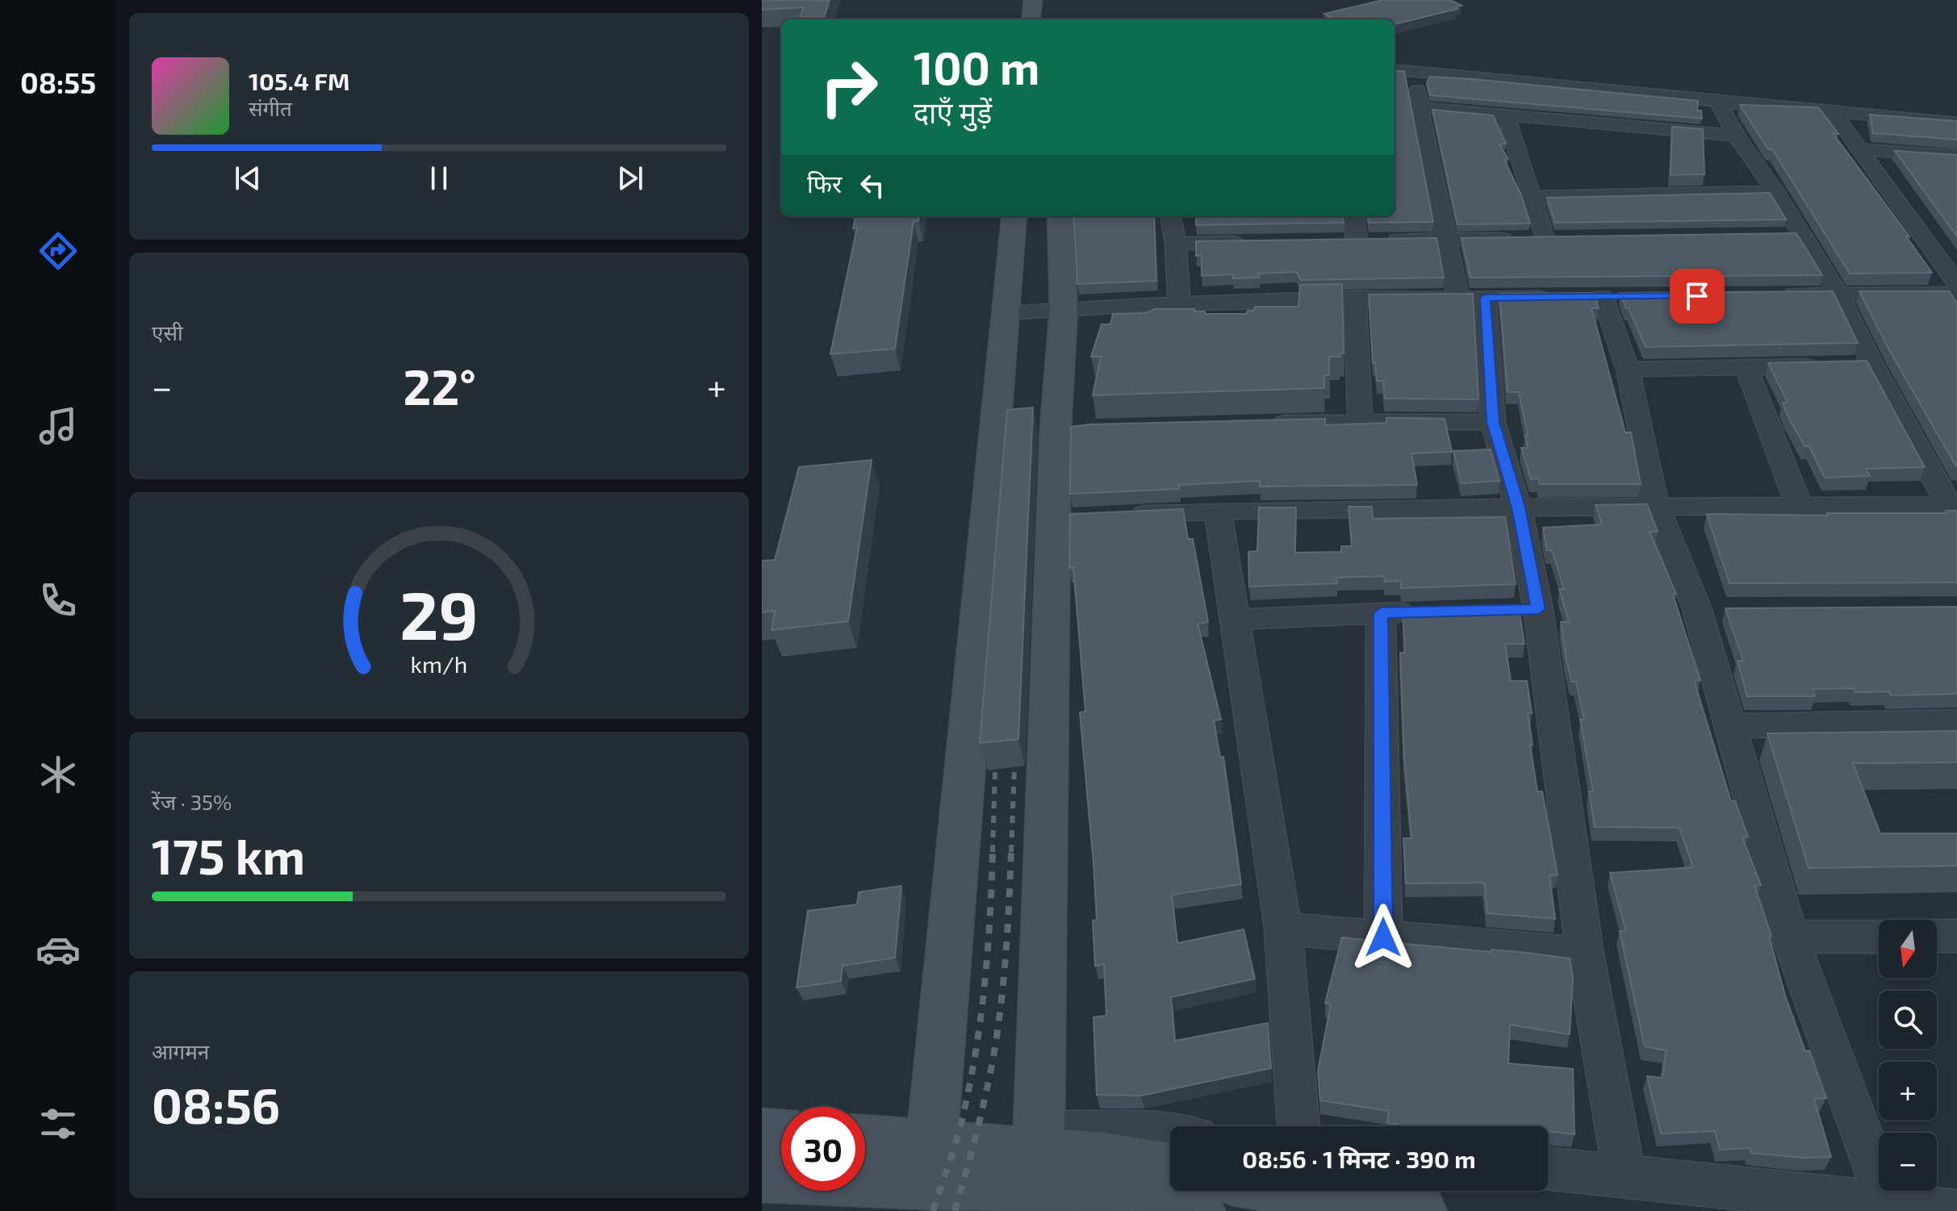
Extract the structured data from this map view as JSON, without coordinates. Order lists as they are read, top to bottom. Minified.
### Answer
{"north":"bottom","page":{"tabs":"08:55","turn":["100 m","दाएँ मुड़ें"],"song":["105.4 FM","संगीत"],"then":"फिर","tile":["एसी",["रेंज · 35%","175 km"],["आगमन","08:56"]],"heat":["−","22°","+"],"map_buttons":["+","−"],"limit":"30","trip":"08:56 · 1 मिनट · 390 m","gauge":["29","km/h"]}}
